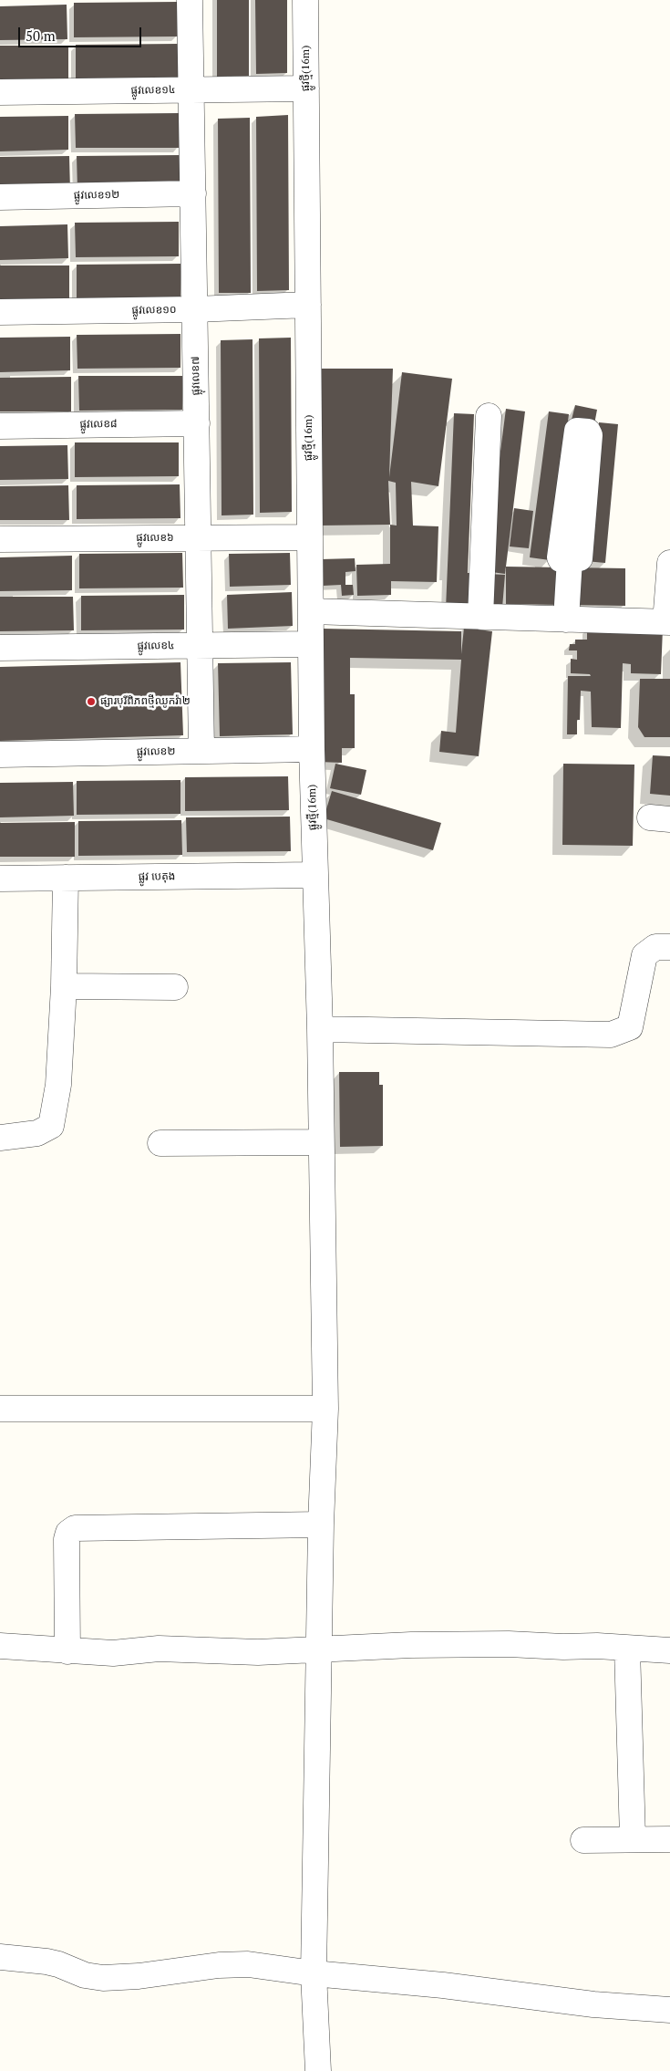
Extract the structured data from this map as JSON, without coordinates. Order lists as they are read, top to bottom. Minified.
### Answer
{"streets":{"street":["ផ្លូវថ្មី(16m)","ផ្លូវលេខ១៤","ផ្លូវលេខ១២","ផ្លូវលេខ១០","ផ្លុវលេខ៧","ផ្លូវលេខ៨","ផ្លូវលេខ៦","ផ្លូវលេខ៤","ផ្លូវលេខ២","ផ្លូវ បេតុង"]},"crossings":[["ផ្លូវថ្មី(16m)","ផ្លូវលេខ១៤"],["ផ្លូវថ្មី(16m)","ផ្លូវលេខ១០"],["ផ្លូវថ្មី(16m)","ផ្លូវលេខ៦"],["ផ្លូវថ្មី(16m)","ផ្លូវលេខ៤"],["ផ្លូវថ្មី(16m)","ផ្លូវលេខ២"],["ផ្លូវថ្មី(16m)","ផ្លូវ បេតុង"],["ផ្លូវលេខ១៤","ផ្លុវលេខ៧"],["ផ្លូវលេខ១២","ផ្លុវលេខ៧"],["ផ្លូវលេខ១០","ផ្លុវលេខ៧"],["ផ្លុវលេខ៧","ផ្លូវលេខ៨"],["ផ្លុវលេខ៧","ផ្លូវលេខ៦"],["ផ្លុវលេខ៧","ផ្លូវលេខ៤"],["ផ្លុវលេខ៧","ផ្លូវលេខ២"]],"places":["ផ្សារបុរីពិភពថ្មីឈូកវ៉ា២"],"scale_bar":"50 m"}
